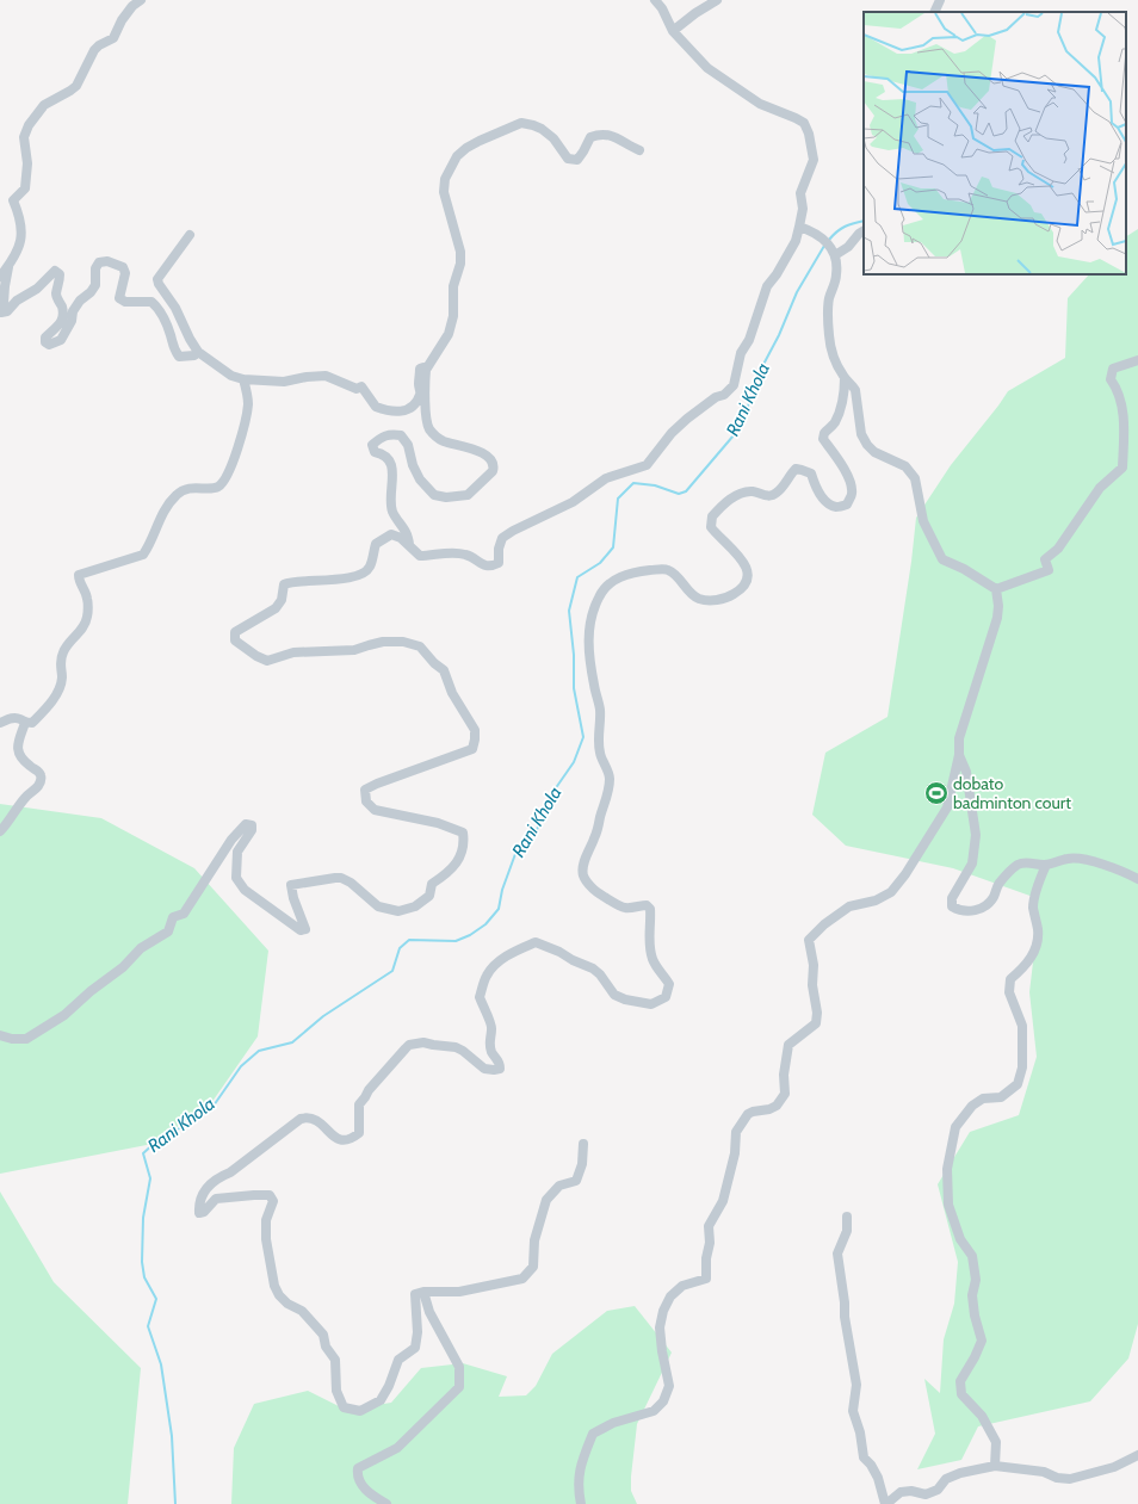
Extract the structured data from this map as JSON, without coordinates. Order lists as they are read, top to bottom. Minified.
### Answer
{"water":["Rani Khola"],"places":{"sports":["dobato badminton court"]}}
